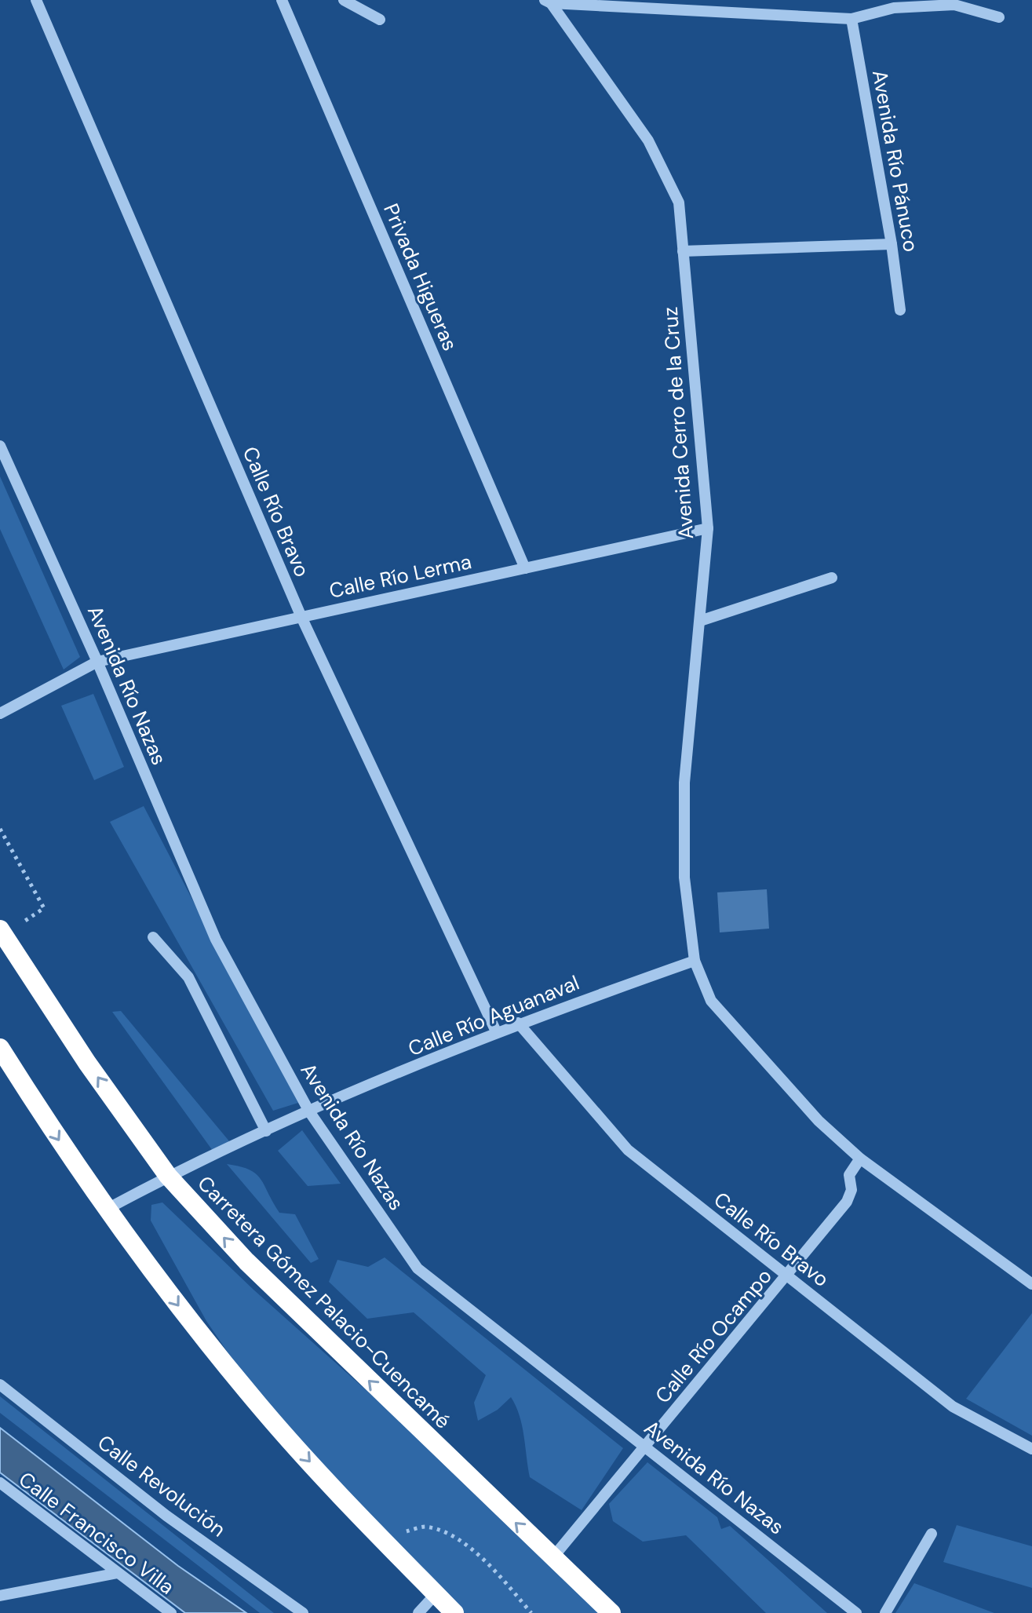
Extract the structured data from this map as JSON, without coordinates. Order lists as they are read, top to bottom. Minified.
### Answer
{"streets":{"highway":["Carretera Gómez Palacio-Cuencamé"],"street":["Avenida Río Pánuco","Privada Higueras","Avenida Cerro de la Cruz","Calle Río Bravo","Calle Río Lerma","Avenida Río Nazas","Calle Río Aguanaval","Calle Río Ocampo","Calle Revolución","Calle Francisco Villa"]},"crossings":[["Privada Higueras","Calle Río Lerma"],["Avenida Cerro de la Cruz","Calle Río Lerma"],["Avenida Cerro de la Cruz","Calle Río Aguanaval"],["Avenida Cerro de la Cruz","Calle Río Ocampo"],["Calle Río Bravo","Calle Río Lerma"],["Calle Río Bravo","Calle Río Aguanaval"],["Calle Río Bravo","Calle Río Ocampo"],["Calle Río Lerma","Avenida Río Nazas"],["Avenida Río Nazas","Calle Río Aguanaval"],["Avenida Río Nazas","Calle Río Ocampo"],["Calle Río Aguanaval","Carretera Gómez Palacio-Cuencamé"],["Carretera Gómez Palacio-Cuencamé","Calle Río Ocampo"]]}
